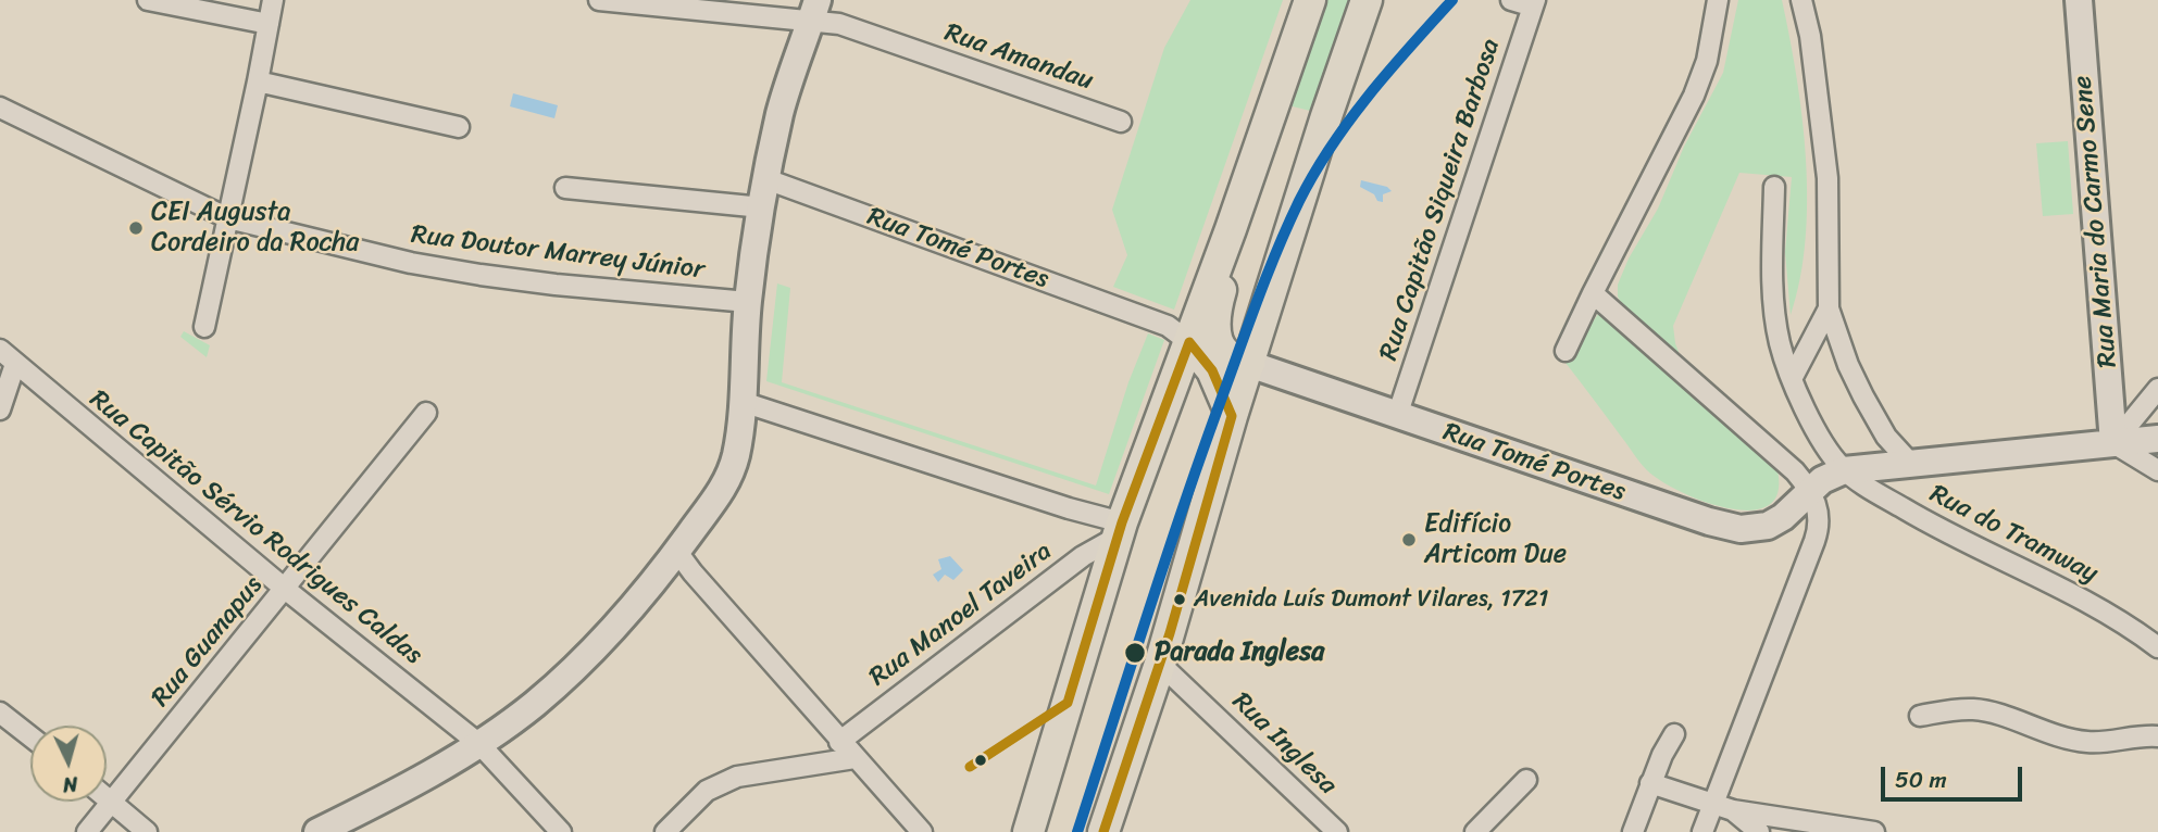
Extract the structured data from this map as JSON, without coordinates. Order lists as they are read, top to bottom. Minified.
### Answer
{"streets":{"main road":["Rua Maria do Carmo Sene","Rua Tomé Portes"],"street":["Rua Amandau","Rua Capitão Siqueira Barbosa","Rua Doutor Marrey Júnior","Rua Capitão Sérvio Rodrigues Caldas","Rua do Tramway","Rua Manoel Taveira","Rua Guanapus","Rua Inglesa"]},"crossings":[["Rua Capitão Siqueira Barbosa","Rua Tomé Portes"],["Rua Tomé Portes","Rua do Tramway"],["Rua Capitão Sérvio Rodrigues Caldas","Rua Guanapus"]],"places":["CEI Augusta Cordeiro da Rocha","Edifício Articom Due","Avenida Luís Dumont Vilares, 1721","Parada Inglesa"],"scale_bar":"50 m","north":"bottom"}
